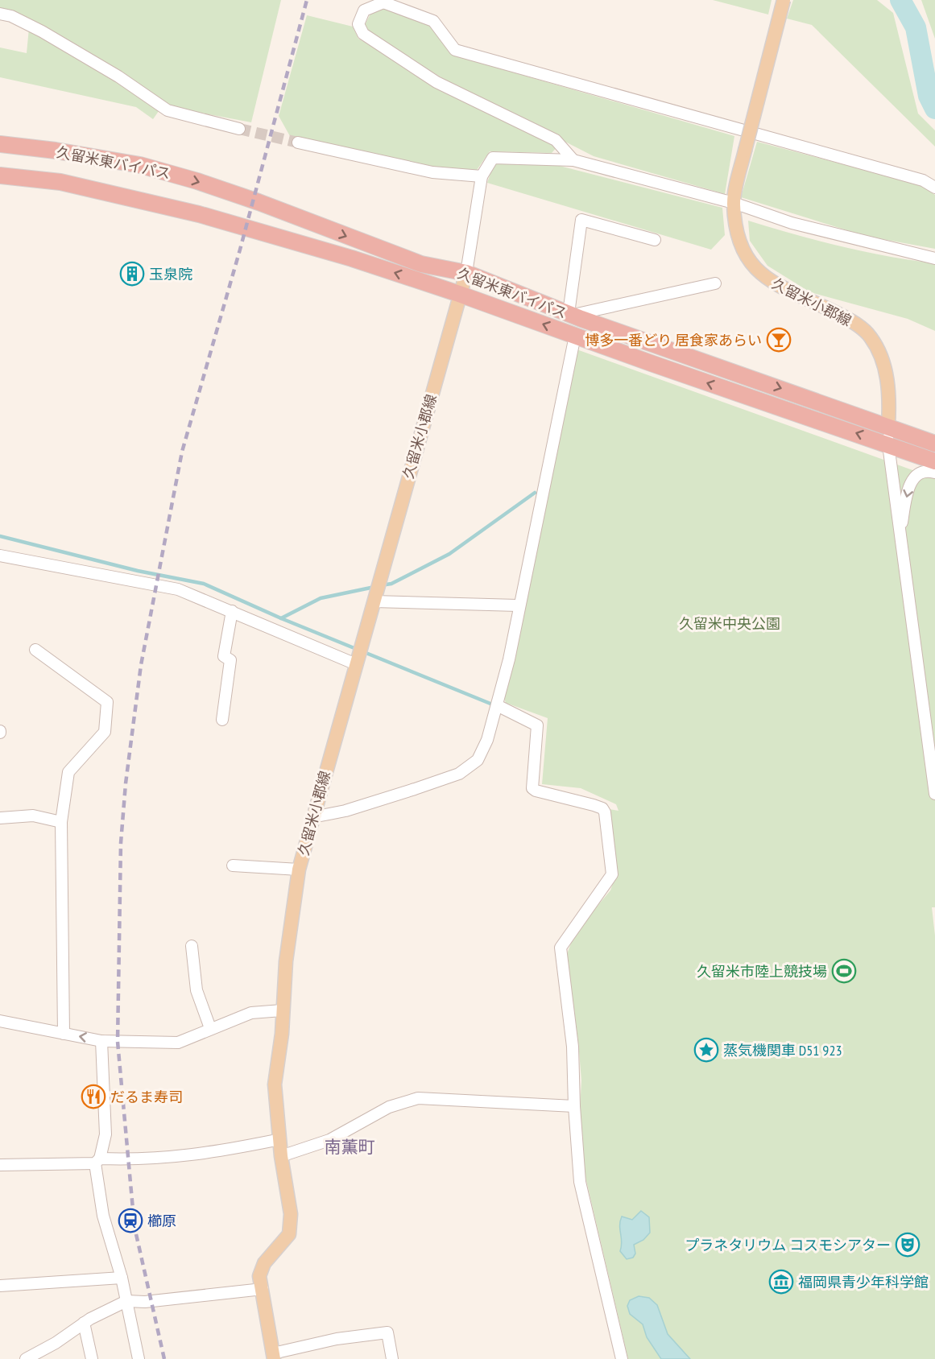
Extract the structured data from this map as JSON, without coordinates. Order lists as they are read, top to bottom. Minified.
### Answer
{"streets":{"highway":["久留米東バイパス"],"main road":["久留米小郡線"]},"crossings":[["久留米東バイパス","久留米小郡線"]],"districts":["南薫町"],"parks":["久留米中央公園"],"places":{"building":["玉泉院"],"bar":["博多一番どり 居食家あらい"],"sports":["久留米市陸上競技場"],"place":["蒸気機関車 D51 923"],"restaurant":["だるま寿司"],"station":["櫛原"],"theatre":["プラネタリウム コスモシアター"],"museum":["福岡県青少年科学館"]}}
